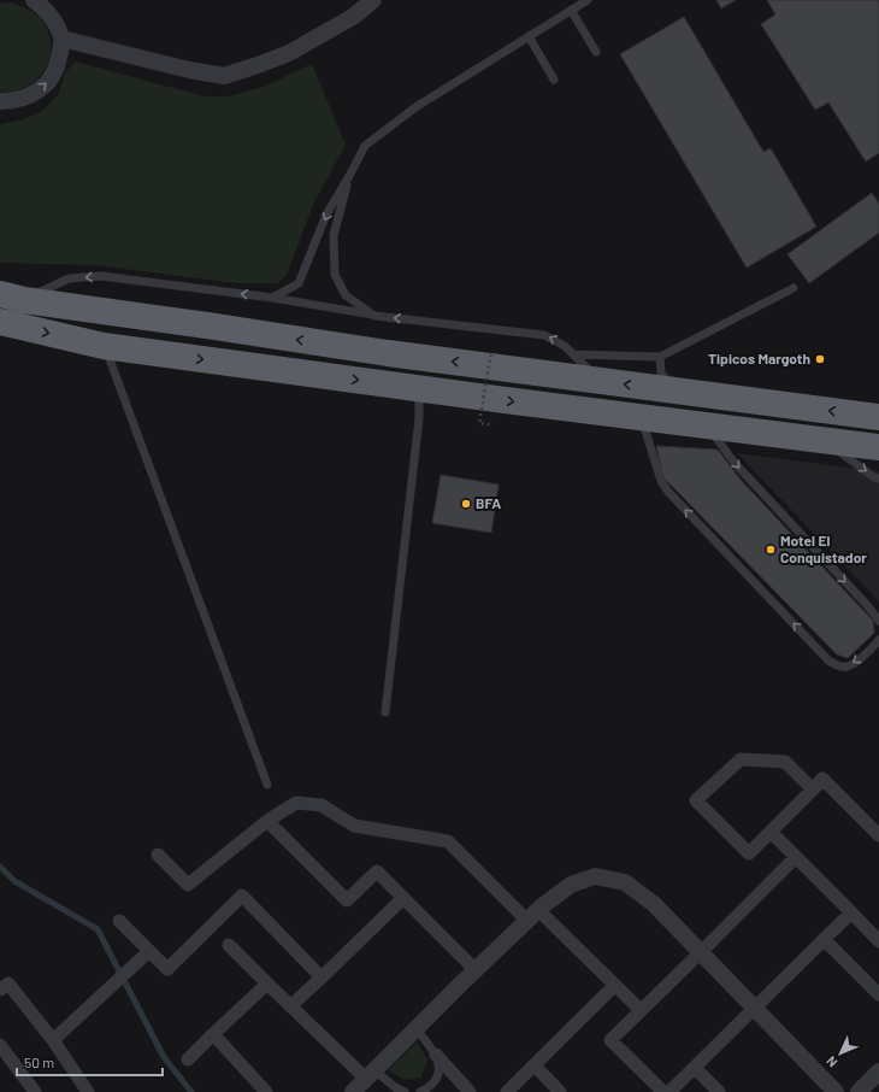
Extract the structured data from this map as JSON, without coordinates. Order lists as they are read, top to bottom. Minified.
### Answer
{"places":["Tipicos Margoth","BFA","Motel El Conquistador"],"scale_bar":"50 m","north":"bottom left"}
